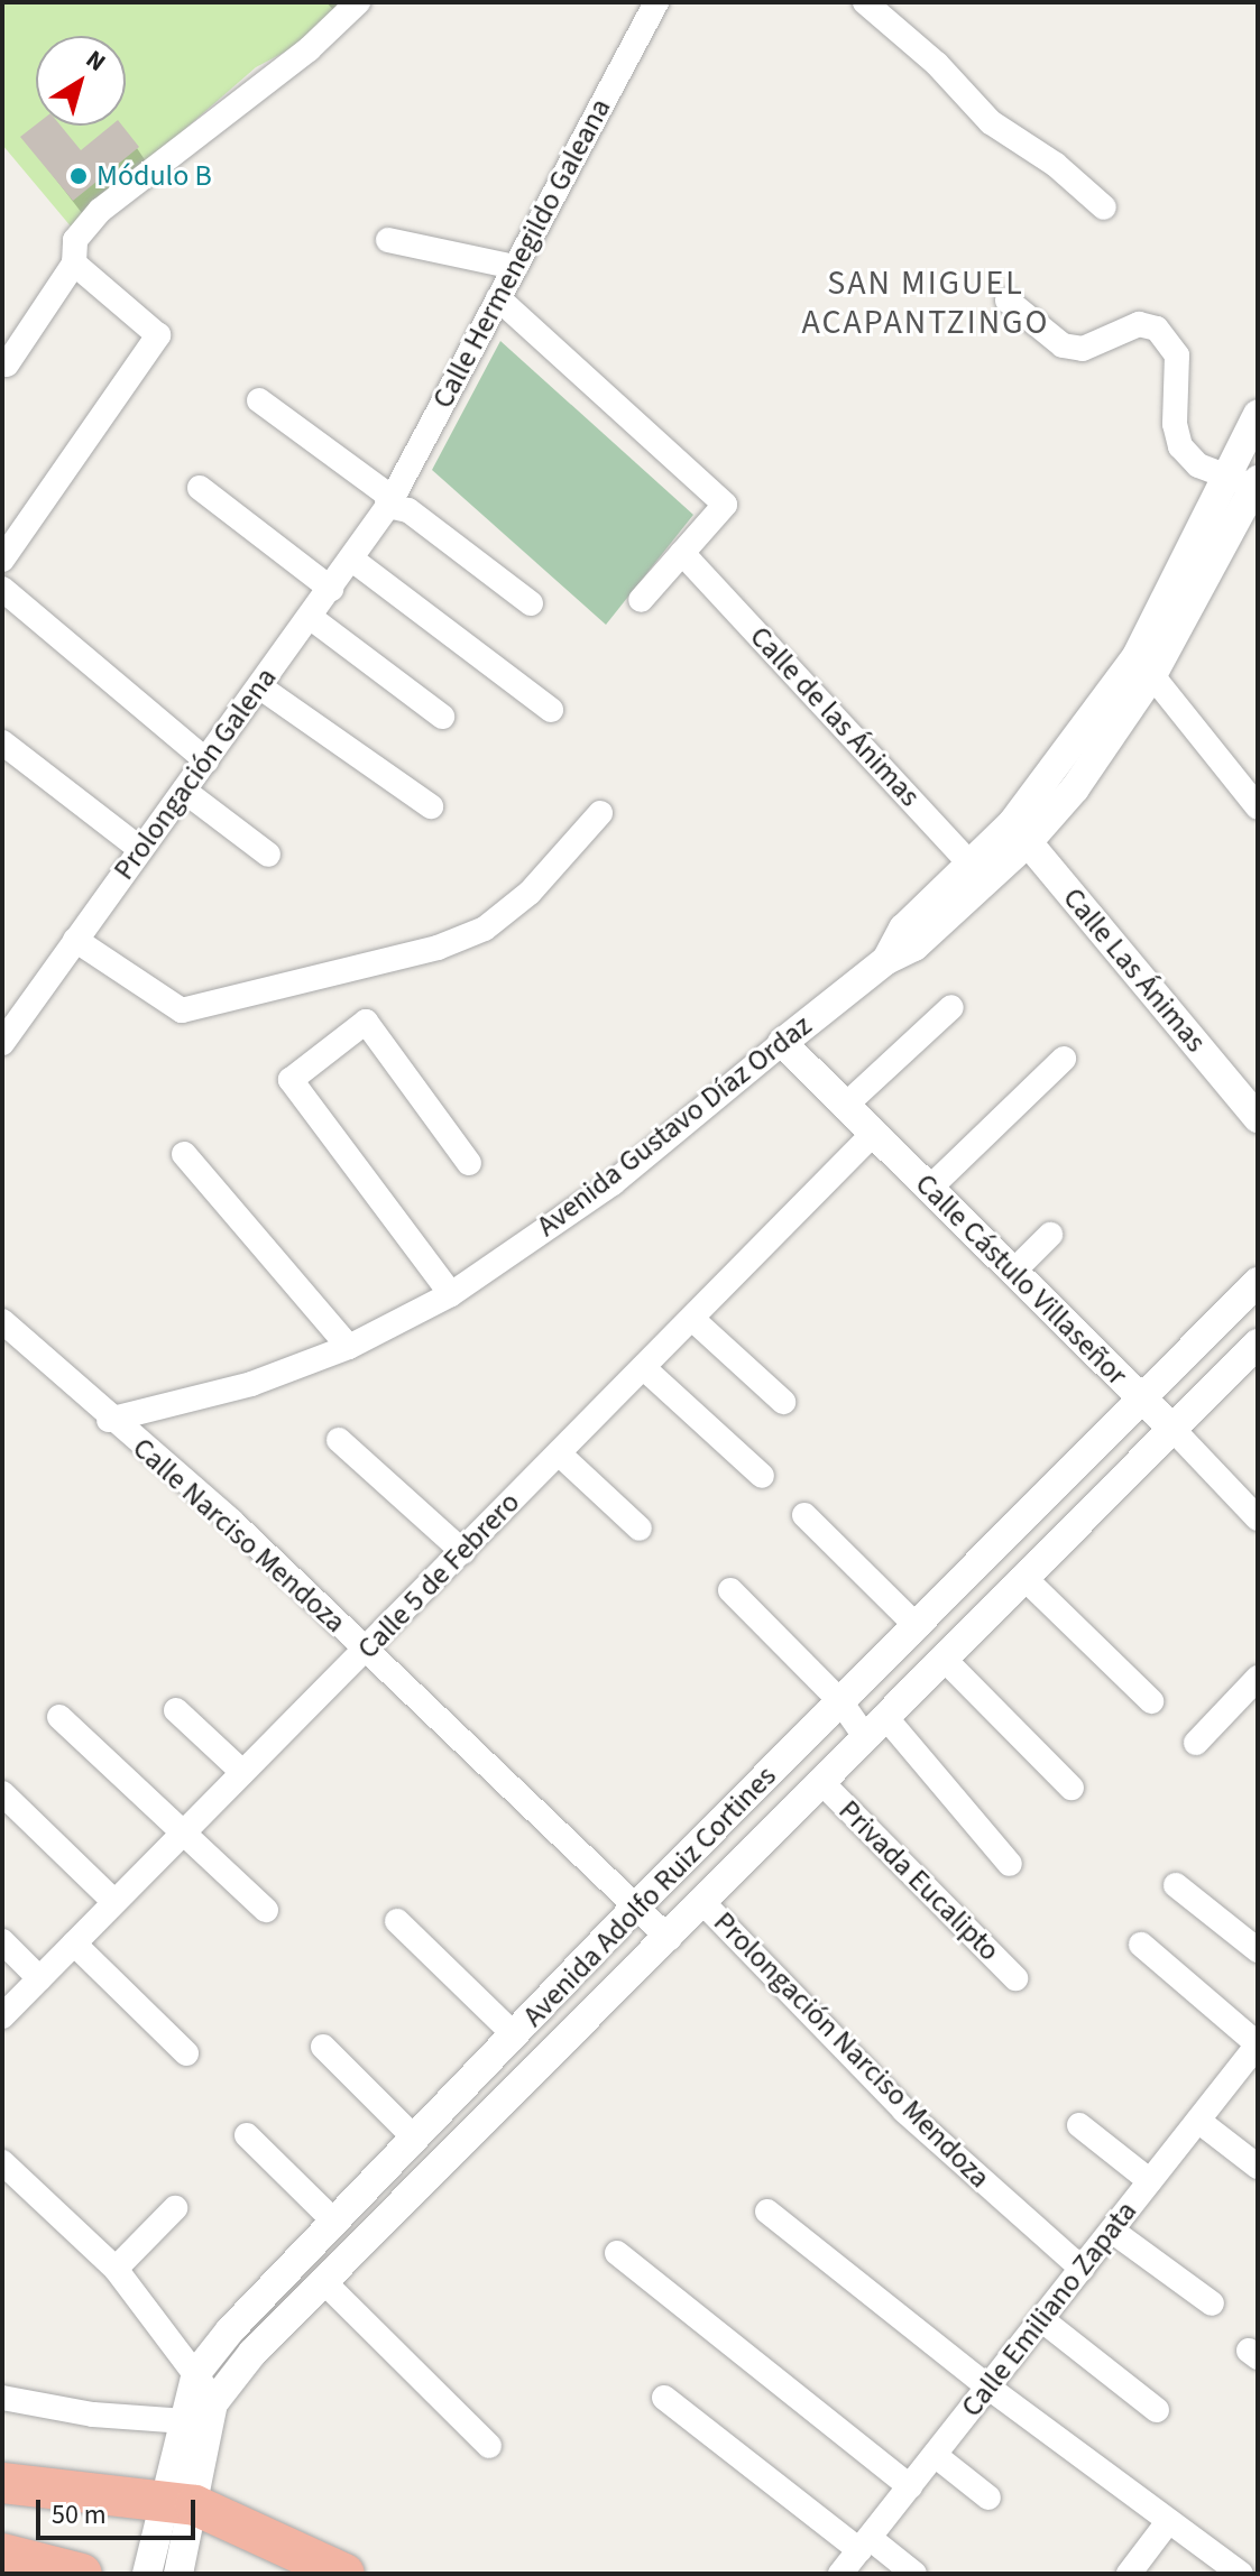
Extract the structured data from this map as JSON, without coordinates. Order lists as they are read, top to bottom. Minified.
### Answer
{"streets":{"street":["Calle Hermenegildo Galeana","Calle de las Ánimas","Prolongación Galena","Calle Las Ánimas","Avenida Gustavo Díaz Ordaz","Calle Cástulo Villaseñor","Calle Narciso Mendoza","Calle 5 de Febrero","Privada Eucalipto","Avenida Adolfo Ruiz Cortines","Prolongación Narciso Mendoza","Calle Emiliano Zapata"]},"crossings":[["Calle Hermenegildo Galeana","Prolongación Galena"],["Calle de las Ánimas","Avenida Gustavo Díaz Ordaz"],["Calle Las Ánimas","Avenida Gustavo Díaz Ordaz"],["Avenida Gustavo Díaz Ordaz","Calle Cástulo Villaseñor"],["Avenida Gustavo Díaz Ordaz","Calle Narciso Mendoza"],["Calle Cástulo Villaseñor","Calle 5 de Febrero"],["Calle Cástulo Villaseñor","Avenida Adolfo Ruiz Cortines"],["Calle Narciso Mendoza","Calle 5 de Febrero"],["Calle Narciso Mendoza","Avenida Adolfo Ruiz Cortines"],["Privada Eucalipto","Avenida Adolfo Ruiz Cortines"],["Avenida Adolfo Ruiz Cortines","Prolongación Narciso Mendoza"],["Prolongación Narciso Mendoza","Calle Emiliano Zapata"]],"districts":["SAN MIGUEL ACAPANTZINGO"],"places":["Módulo B"],"scale_bar":"50 m","north":"top right"}
